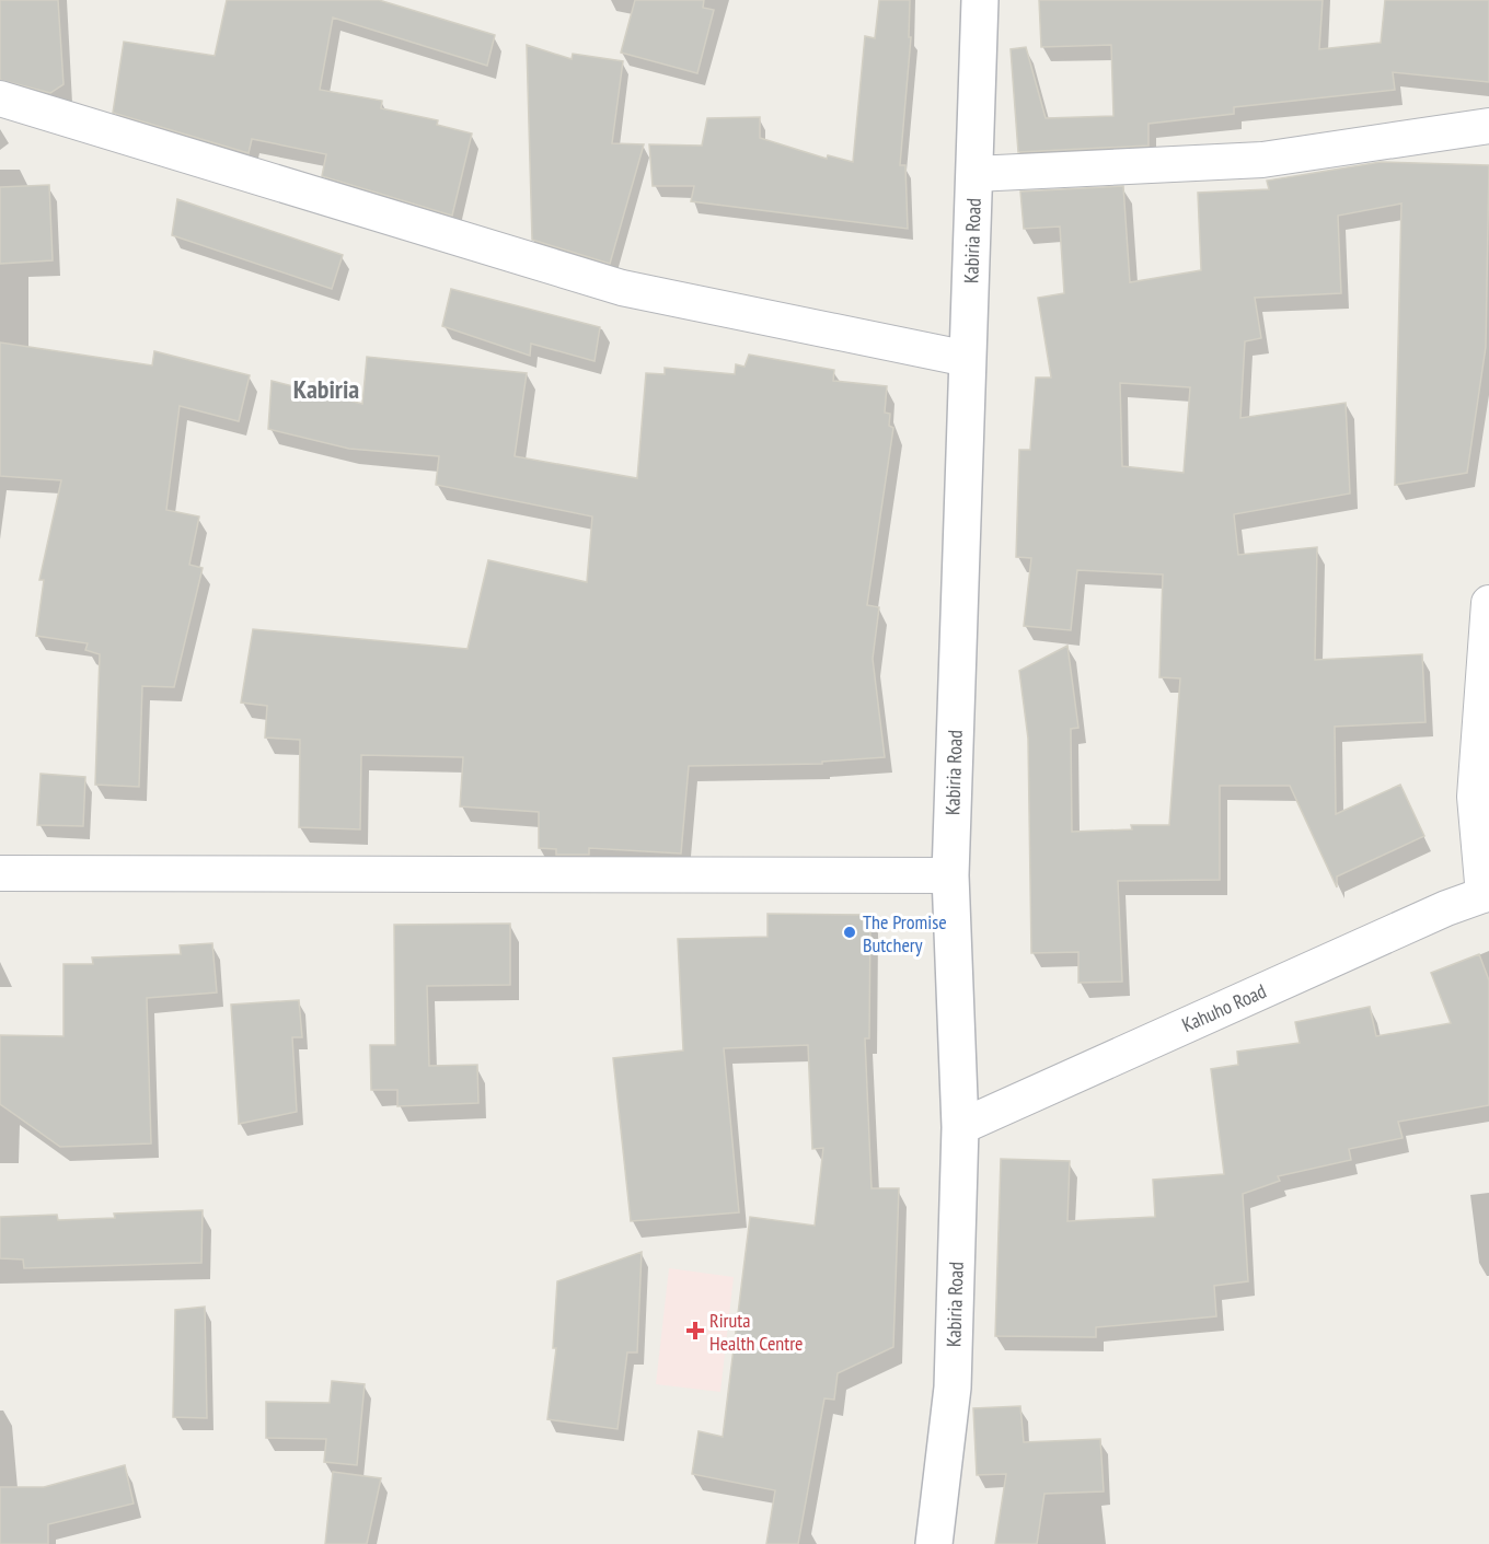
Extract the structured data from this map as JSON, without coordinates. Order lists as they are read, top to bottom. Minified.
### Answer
{"streets":{"main road":["Kabiria Road"],"street":["Kahuho Road"]},"crossings":[["Kabiria Road","Kahuho Road"]],"districts":["Kabiria"],"places":{"other":["The Promise Butchery"],"health":["Riruta Health Centre"]}}
